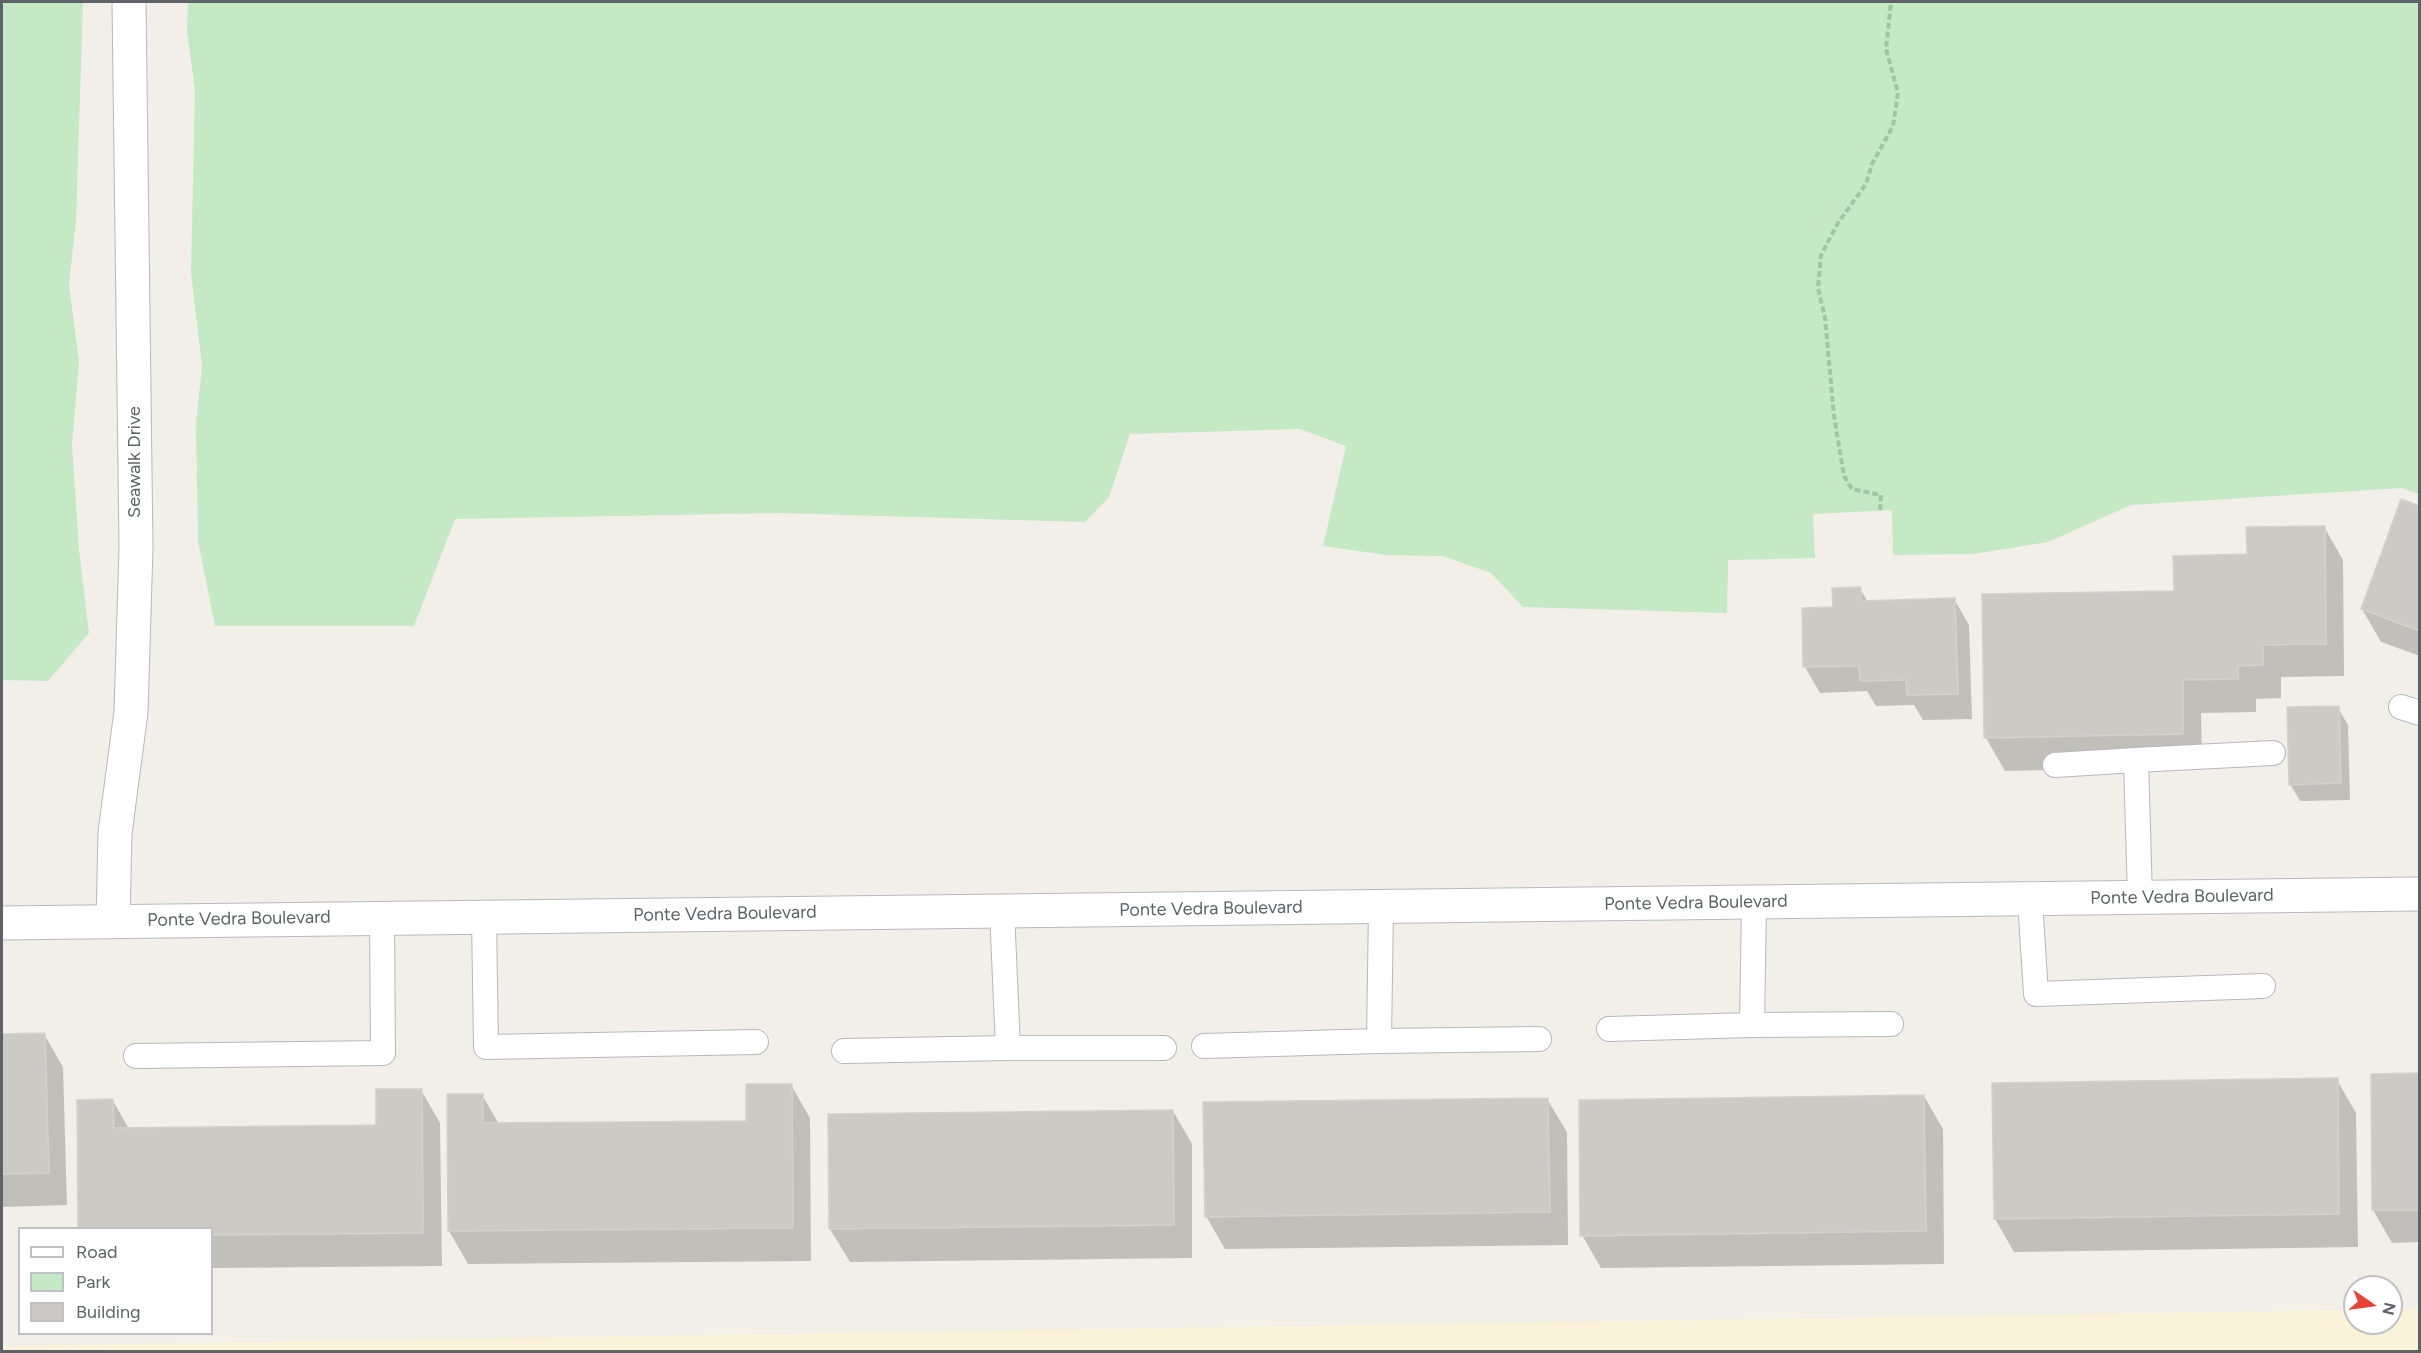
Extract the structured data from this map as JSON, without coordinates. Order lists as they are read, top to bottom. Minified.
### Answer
{"streets":{"street":["Seawalk Drive","Ponte Vedra Boulevard"]},"crossings":[["Seawalk Drive","Ponte Vedra Boulevard"]],"legend":["Road","Park","Building"],"north":"right"}
